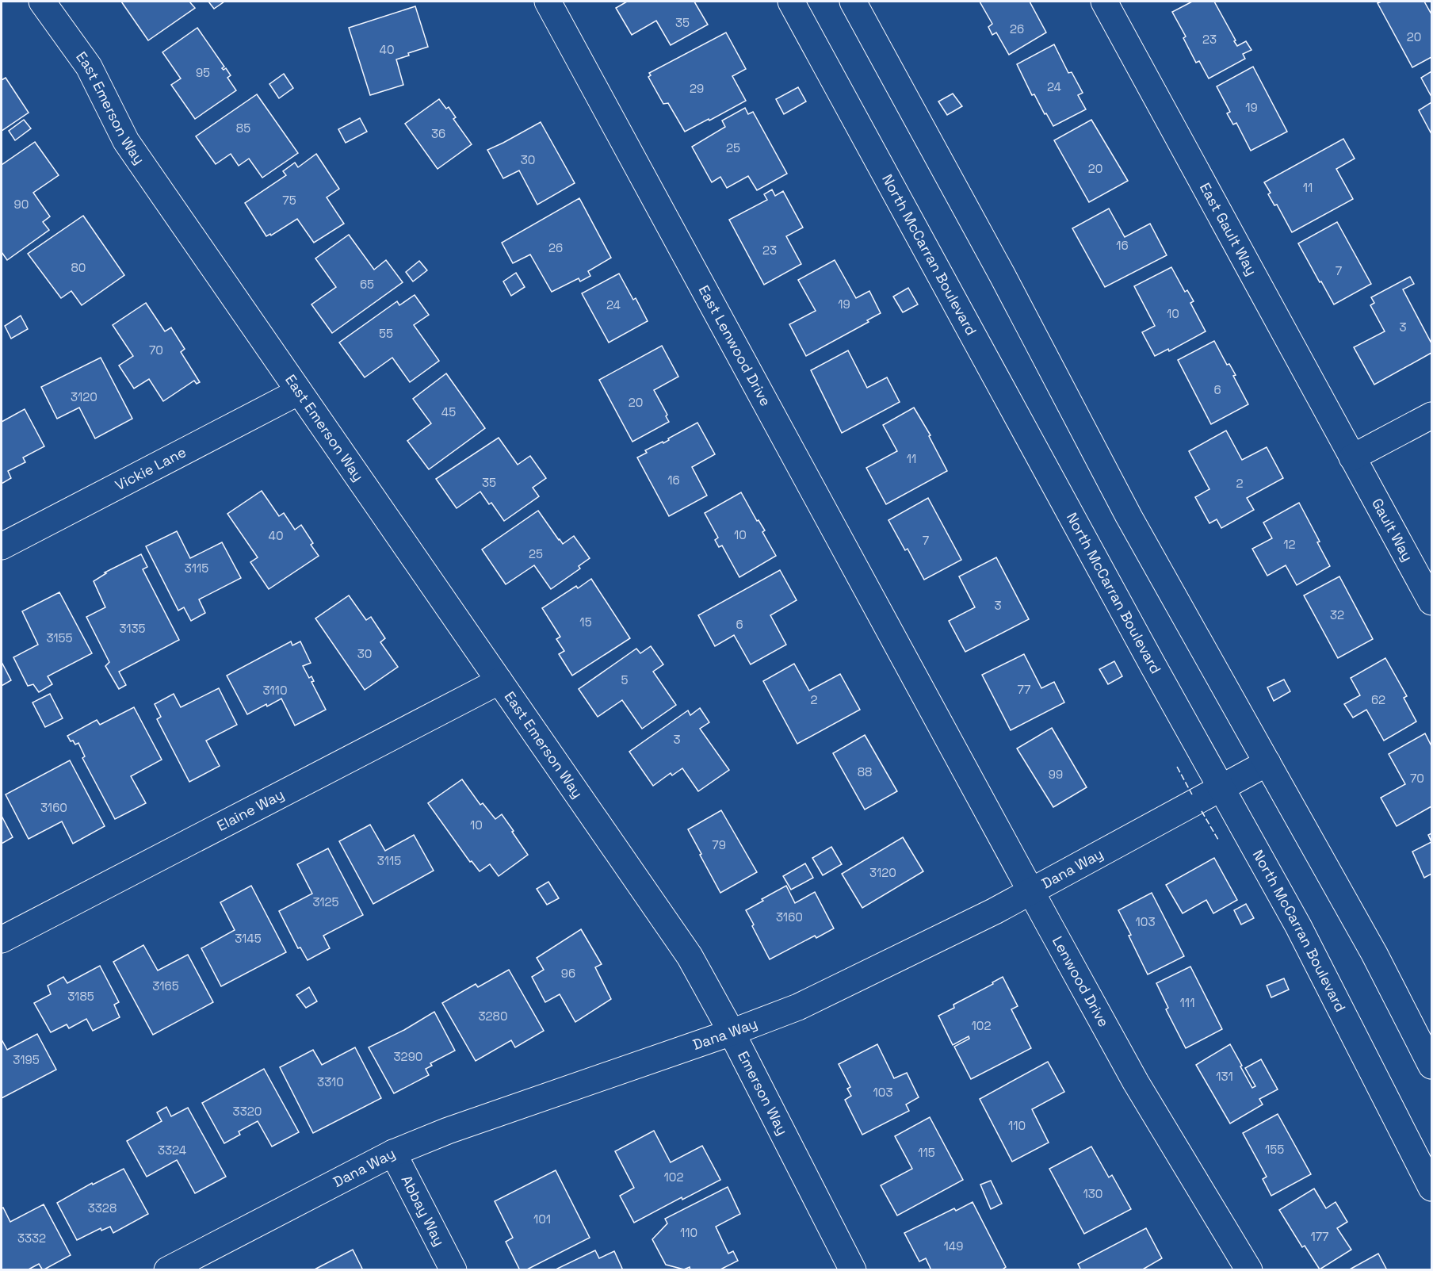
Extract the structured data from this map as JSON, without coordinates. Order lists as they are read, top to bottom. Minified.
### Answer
{"streets":{"street":["East Emerson Way","East Gault Way","North McCarran Boulevard","East Lenwood Drive","Vickie Lane","Gault Way","Elaine Way","Dana Way","Lenwood Drive","Emerson Way","Abbay Way"]},"crossings":[["East Emerson Way","Vickie Lane"],["East Emerson Way","Elaine Way"],["East Emerson Way","Emerson Way"],["East Gault Way","Gault Way"],["North McCarran Boulevard","Dana Way"],["East Lenwood Drive","Lenwood Drive"],["Dana Way","Lenwood Drive"],["Dana Way","Emerson Way"],["Dana Way","Abbay Way"]],"house_numbers":["35","26","20","23","40","95","24","29","19","85","36","25","30","20","11","75","90","16","26","23","80","7","65","19","24","10","3","55","70","6","3120","20","45","11","16","35","2","10","40","7","12","25","3115","3","32","15","6","3135","3155","30","5","77","3110","2","62","3","88","99","70","3160","10","79","3115","3120","3125","3160","103","3145","96","3165","3185","111","3280","102","3290","3195","131","3310","103","3320","110","155","3324","115","102","130","3328","101","110","177","3332","149"]}
